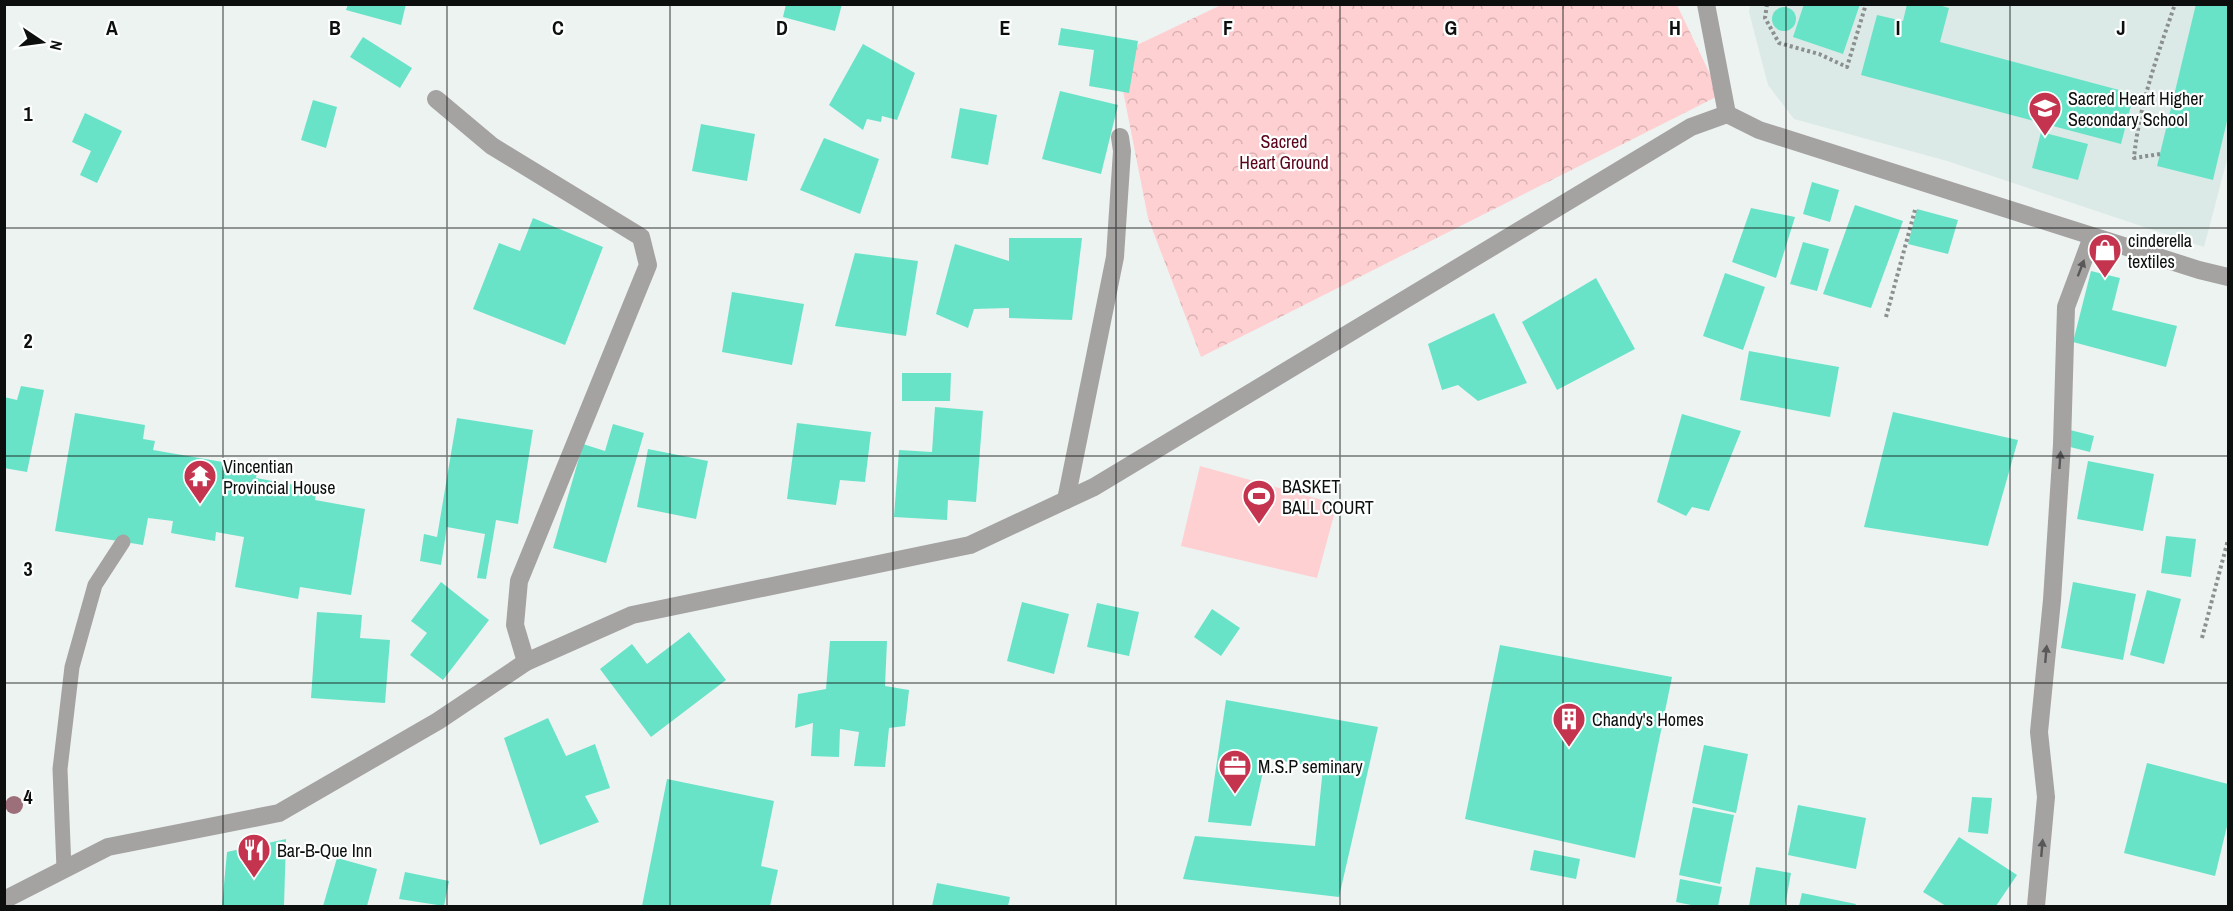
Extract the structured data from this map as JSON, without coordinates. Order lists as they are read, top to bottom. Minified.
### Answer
{"parks":["Sacred Heart Ground"],"places":{"school or university":["Sacred Heart Higher Secondary School"],"shop":["cinderella textiles"],"temple":["Vincentian Provincial House"],"sports":["BASKET BALL COURT"],"building":["Chandy's Homes"],"office":["M.S.P seminary"],"restaurant":["Bar-B-Que Inn"]},"north":"right","grid":{"columns":["A","B","C","D","E","F","G","H","I","J"],"rows":["1","2","3","4"]}}
